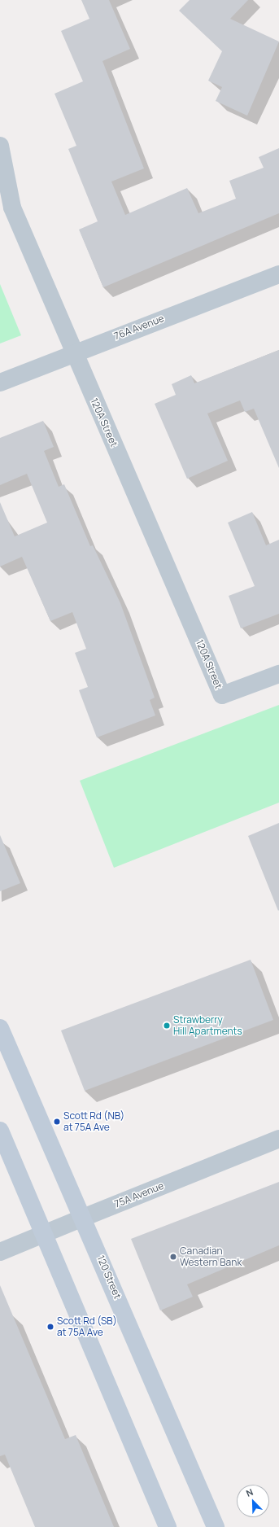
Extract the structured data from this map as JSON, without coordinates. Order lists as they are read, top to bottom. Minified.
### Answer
{"streets":{"main road":["120 Street"],"street":["76A Avenue","120A Street","75A Avenue"]},"crossings":[["76A Avenue","120A Street"],["75A Avenue","120 Street"]],"places":["Strawberry Hill Apartments","Scott Rd (NB) at 75A Ave","Canadian Western Bank","Scott Rd (SB) at 75A Ave"],"north":"top left"}
